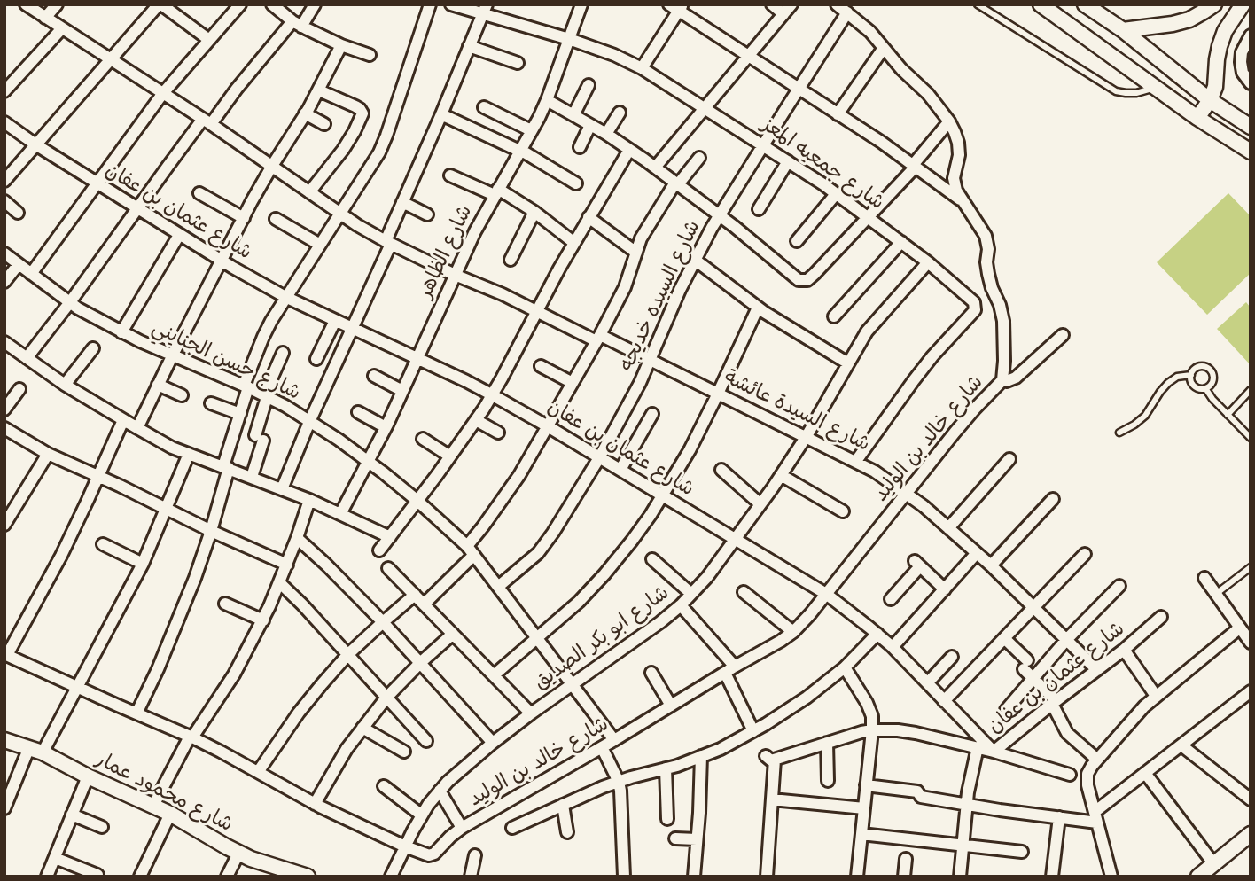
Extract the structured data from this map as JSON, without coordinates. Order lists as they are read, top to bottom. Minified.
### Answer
{"streets":{"street":["شارع جمعيه المعز","شارع عثمان بن عفان","شارع الظاهر","شارع السيده خديجه","شارع حسن الجنايني","شارع السيدة عائشة","شارع خالد بن الوليد","شارع ابو بكر الصديق","شارع محمود عمار"]},"crossings":[["شارع جمعيه المعز","شارع الظاهر"],["شارع جمعيه المعز","شارع السيده خديجه"],["شارع جمعيه المعز","شارع السيدة عائشة"],["شارع جمعيه المعز","شارع ابو بكر الصديق"],["شارع عثمان بن عفان","شارع الظاهر"],["شارع عثمان بن عفان","شارع السيده خديجه"],["شارع عثمان بن عفان","شارع السيدة عائشة"],["شارع عثمان بن عفان","شارع خالد بن الوليد"],["شارع عثمان بن عفان","شارع ابو بكر الصديق"],["شارع الظاهر","شارع حسن الجنايني"],["شارع الظاهر","شارع السيدة عائشة"],["شارع السيده خديجه","شارع حسن الجنايني"],["شارع السيده خديجه","شارع السيدة عائشة"],["شارع حسن الجنايني","شارع خالد بن الوليد"],["شارع حسن الجنايني","شارع ابو بكر الصديق"],["شارع السيدة عائشة","شارع خالد بن الوليد"],["شارع السيدة عائشة","شارع ابو بكر الصديق"],["شارع خالد بن الوليد","شارع ابو بكر الصديق"]]}
